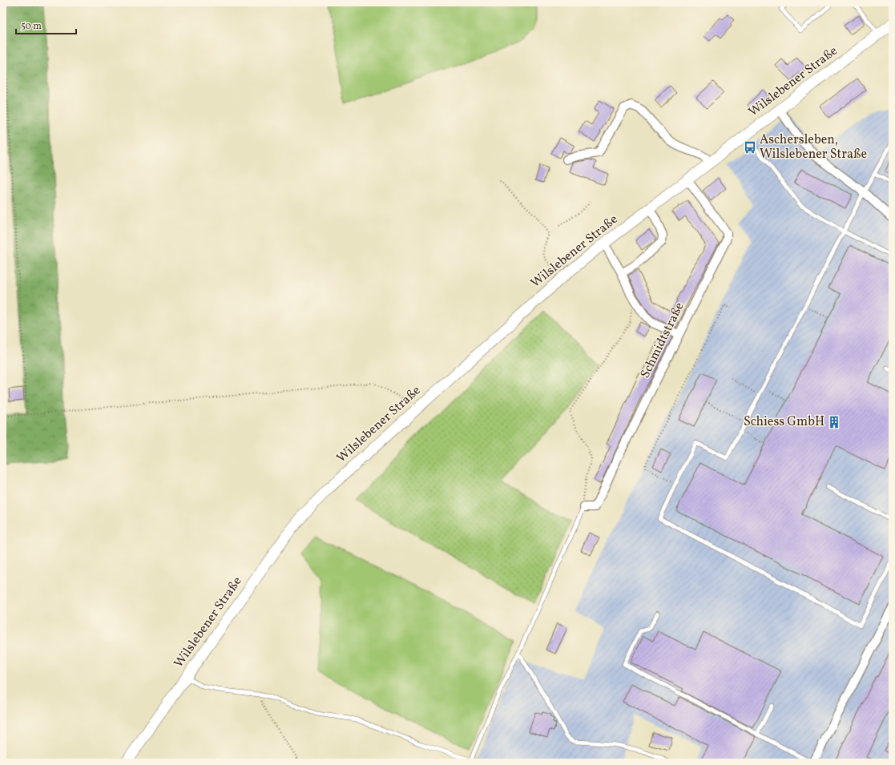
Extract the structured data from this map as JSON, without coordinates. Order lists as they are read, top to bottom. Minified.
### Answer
{"streets":{"street":["Wilslebener Straße","Schmidtstraße"]},"crossings":[["Wilslebener Straße","Schmidtstraße"]],"places":{"bus stop":["Aschersleben, Wilslebener Straße"],"building":["Schiess GmbH"]},"scale_bar":"50 m"}
